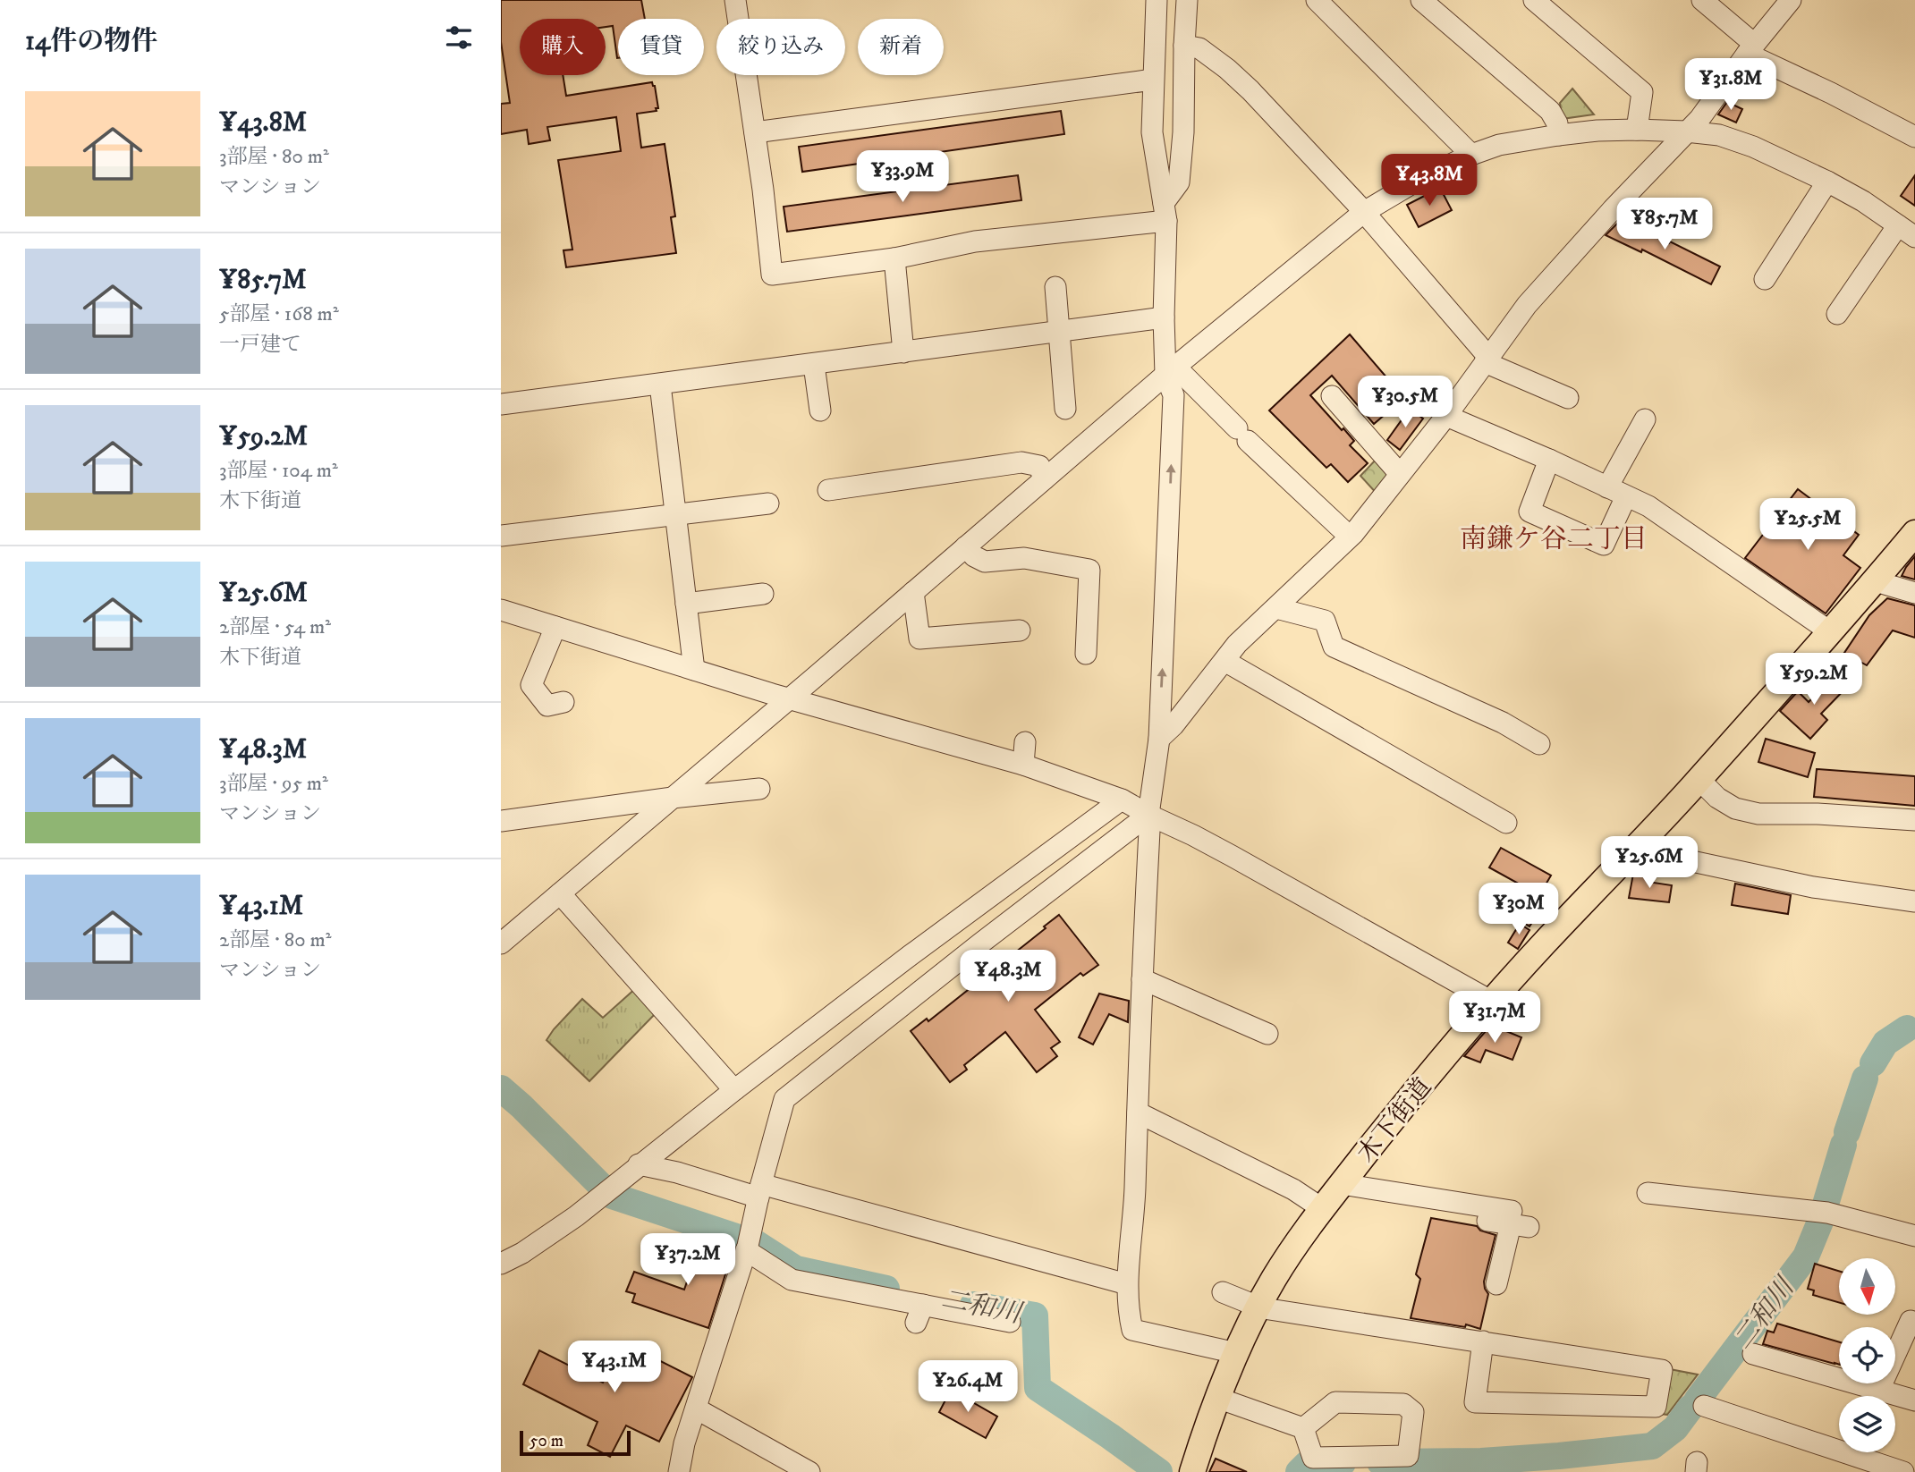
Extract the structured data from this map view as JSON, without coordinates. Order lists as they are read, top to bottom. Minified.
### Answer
{"streets":{"main road":["木下街道"]},"districts":["南鎌ケ谷二丁目"],"water":["二和川"],"scale_bar":"50 m","north":"bottom","page":{"heading":"14件の物件","chip":["購入","賃貸","絞り込み","新着"],"price":["¥31.8M","¥33.9M","¥43.8M","¥85.7M","¥30.5M","¥25.5M","¥59.2M","¥25.6M","¥30M","¥48.3M","¥31.7M","¥37.2M","¥43.1M","¥26.4M"],"list":[{"name":"¥43.8M","note":"3部屋 · 80 m² · マンション"},{"name":"¥85.7M","note":"5部屋 · 168 m² · 一戸建て"},{"name":"¥59.2M","note":"3部屋 · 104 m² · 木下街道"},{"name":"¥25.6M","note":"2部屋 · 54 m² · 木下街道"},{"name":"¥48.3M","note":"3部屋 · 95 m² · マンション"},{"name":"¥43.1M","note":"2部屋 · 80 m² · マンション"}],"scale":"50 m"}}
